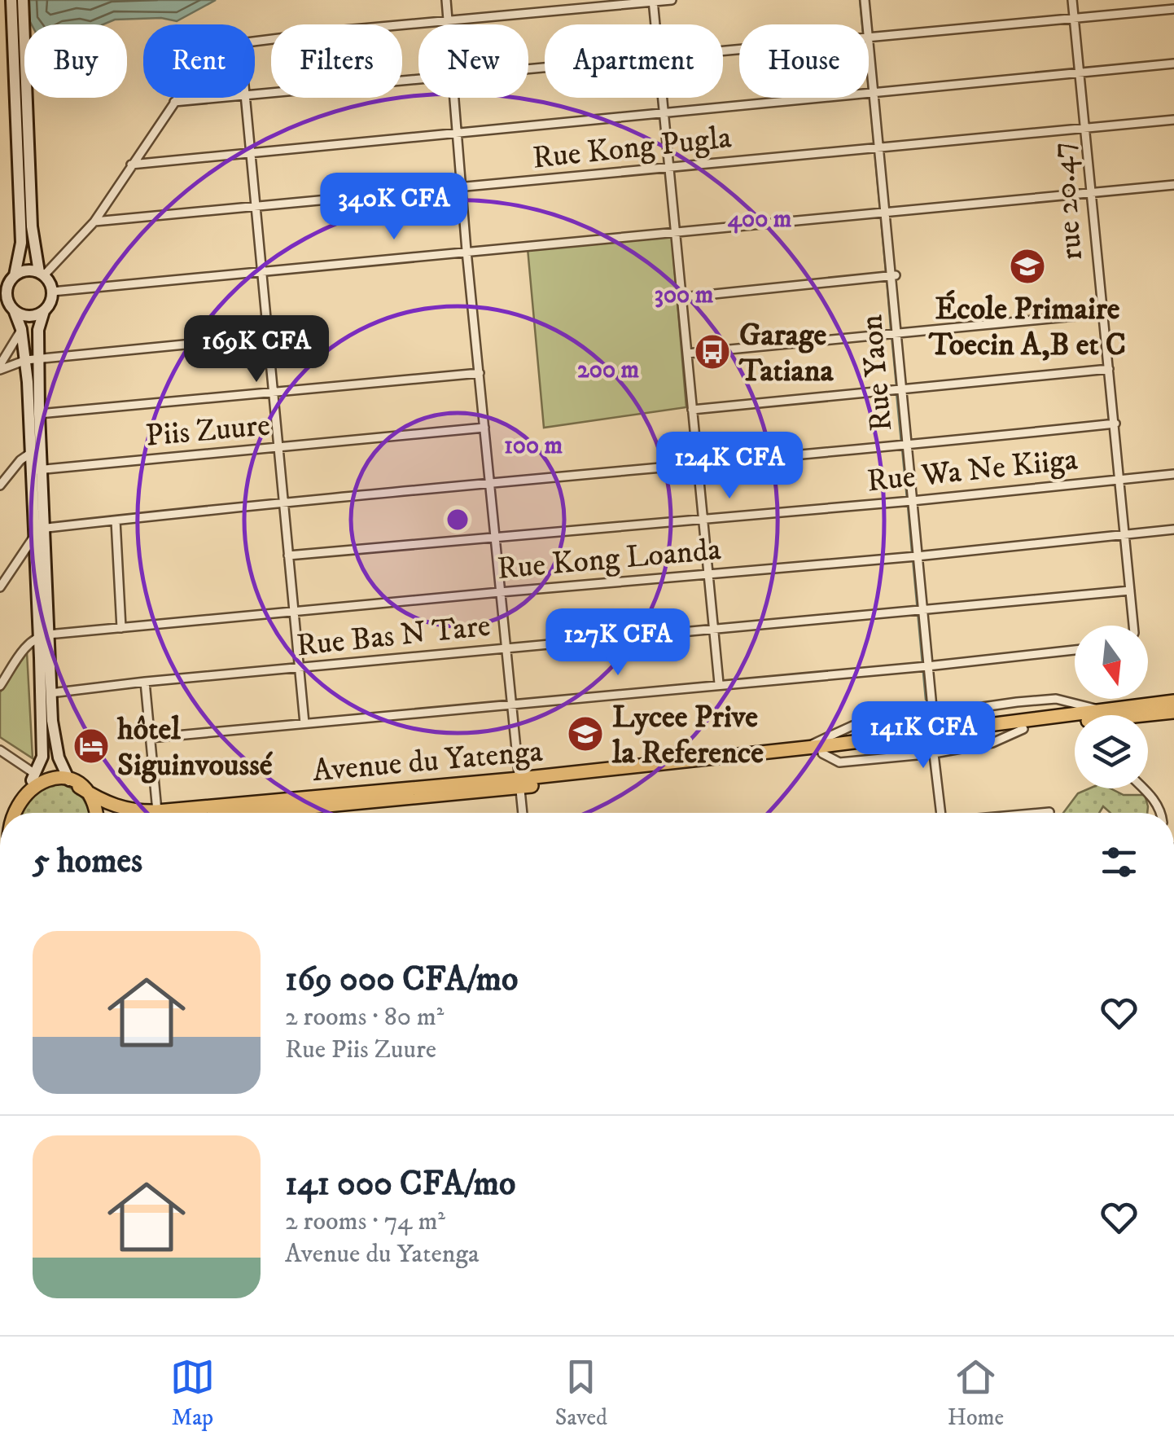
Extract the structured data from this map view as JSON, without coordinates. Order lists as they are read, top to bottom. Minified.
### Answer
{"streets":{"main road":["Avenue du Yatenga"],"street":["Rue Kong Pugla","rue 20.47","Rue Yaon","Piis Zuure","Rue Wa Ne Kiiga","Rue Kong Loanda","Rue Bas N Tare"]},"crossings":[["Rue Kong Pugla","rue 20.47"],["Rue Kong Pugla","Rue Yaon"],["rue 20.47","Rue Wa Ne Kiiga"],["rue 20.47","Rue Kong Loanda"],["rue 20.47","Rue Bas N Tare"],["Rue Yaon","Rue Wa Ne Kiiga"],["Rue Yaon","Rue Kong Loanda"],["Rue Yaon","Rue Bas N Tare"],["Rue Yaon","Avenue du Yatenga"]],"places":{"school or university":["École Primaire Toecin A,B et C","Lycee Prive la Reference"],"bus stop":["Garage Tatiana"],"hotel":["hôtel Siguinvoussé"]},"north":"bottom","page":{"chip":["Buy","Rent","Filters","New","Apartment","House"],"price":["340K CFA","169K CFA","124K CFA","127K CFA","141K CFA"],"heading":"5 homes","list":[{"name":"169 000 CFA/mo","note":"2 rooms · 80 m² · Rue Piis Zuure"},{"name":"141 000 CFA/mo","note":"2 rooms · 74 m² · Avenue du Yatenga"}],"tabs":["Map","Saved","Home"]},"rings":["400 m","300 m","200 m","100 m"]}
